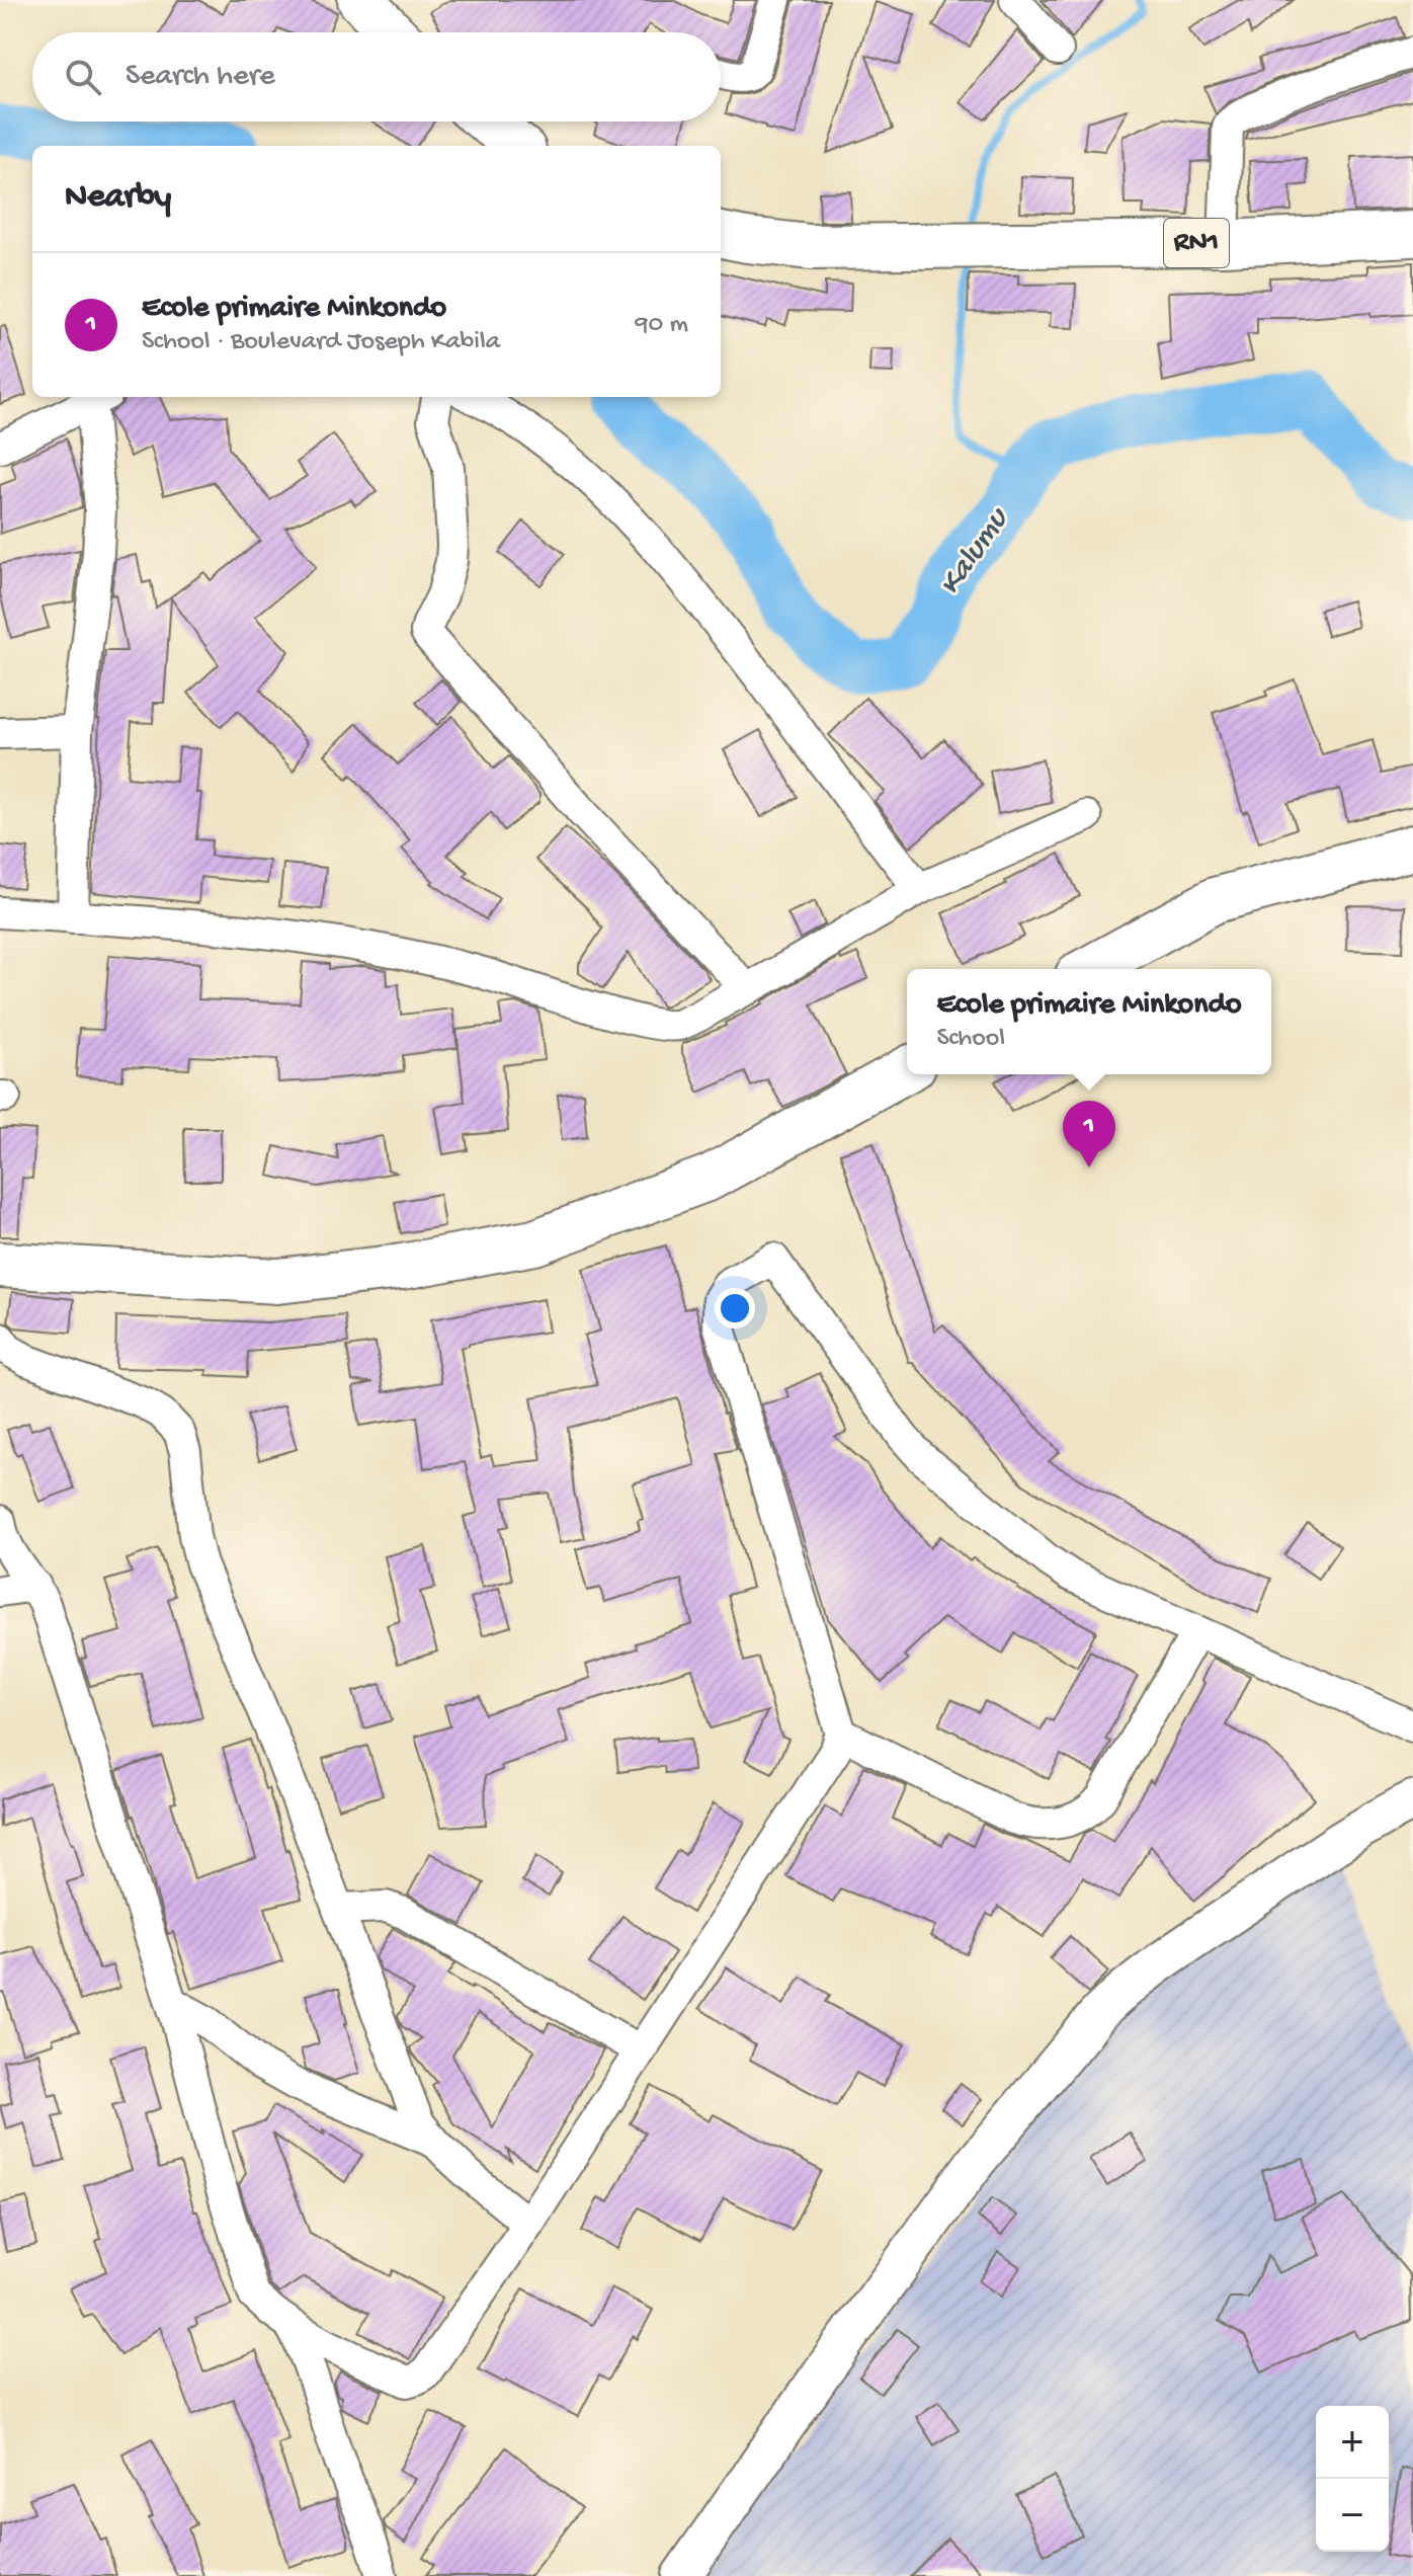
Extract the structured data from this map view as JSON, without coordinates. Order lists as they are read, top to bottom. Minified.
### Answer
{"streets":{"main road":["RN1"]},"water":["Kalumu"],"page":{"search":"Search here","heading":"Nearby","list":[{"mark":"1","name":"Ecole primaire Minkondo","note":"School · Boulevard Joseph Kabila","value":"90 m"}],"popup":["Ecole primaire Minkondo","School"],"pins":"1","map_buttons":["+","−"]}}
